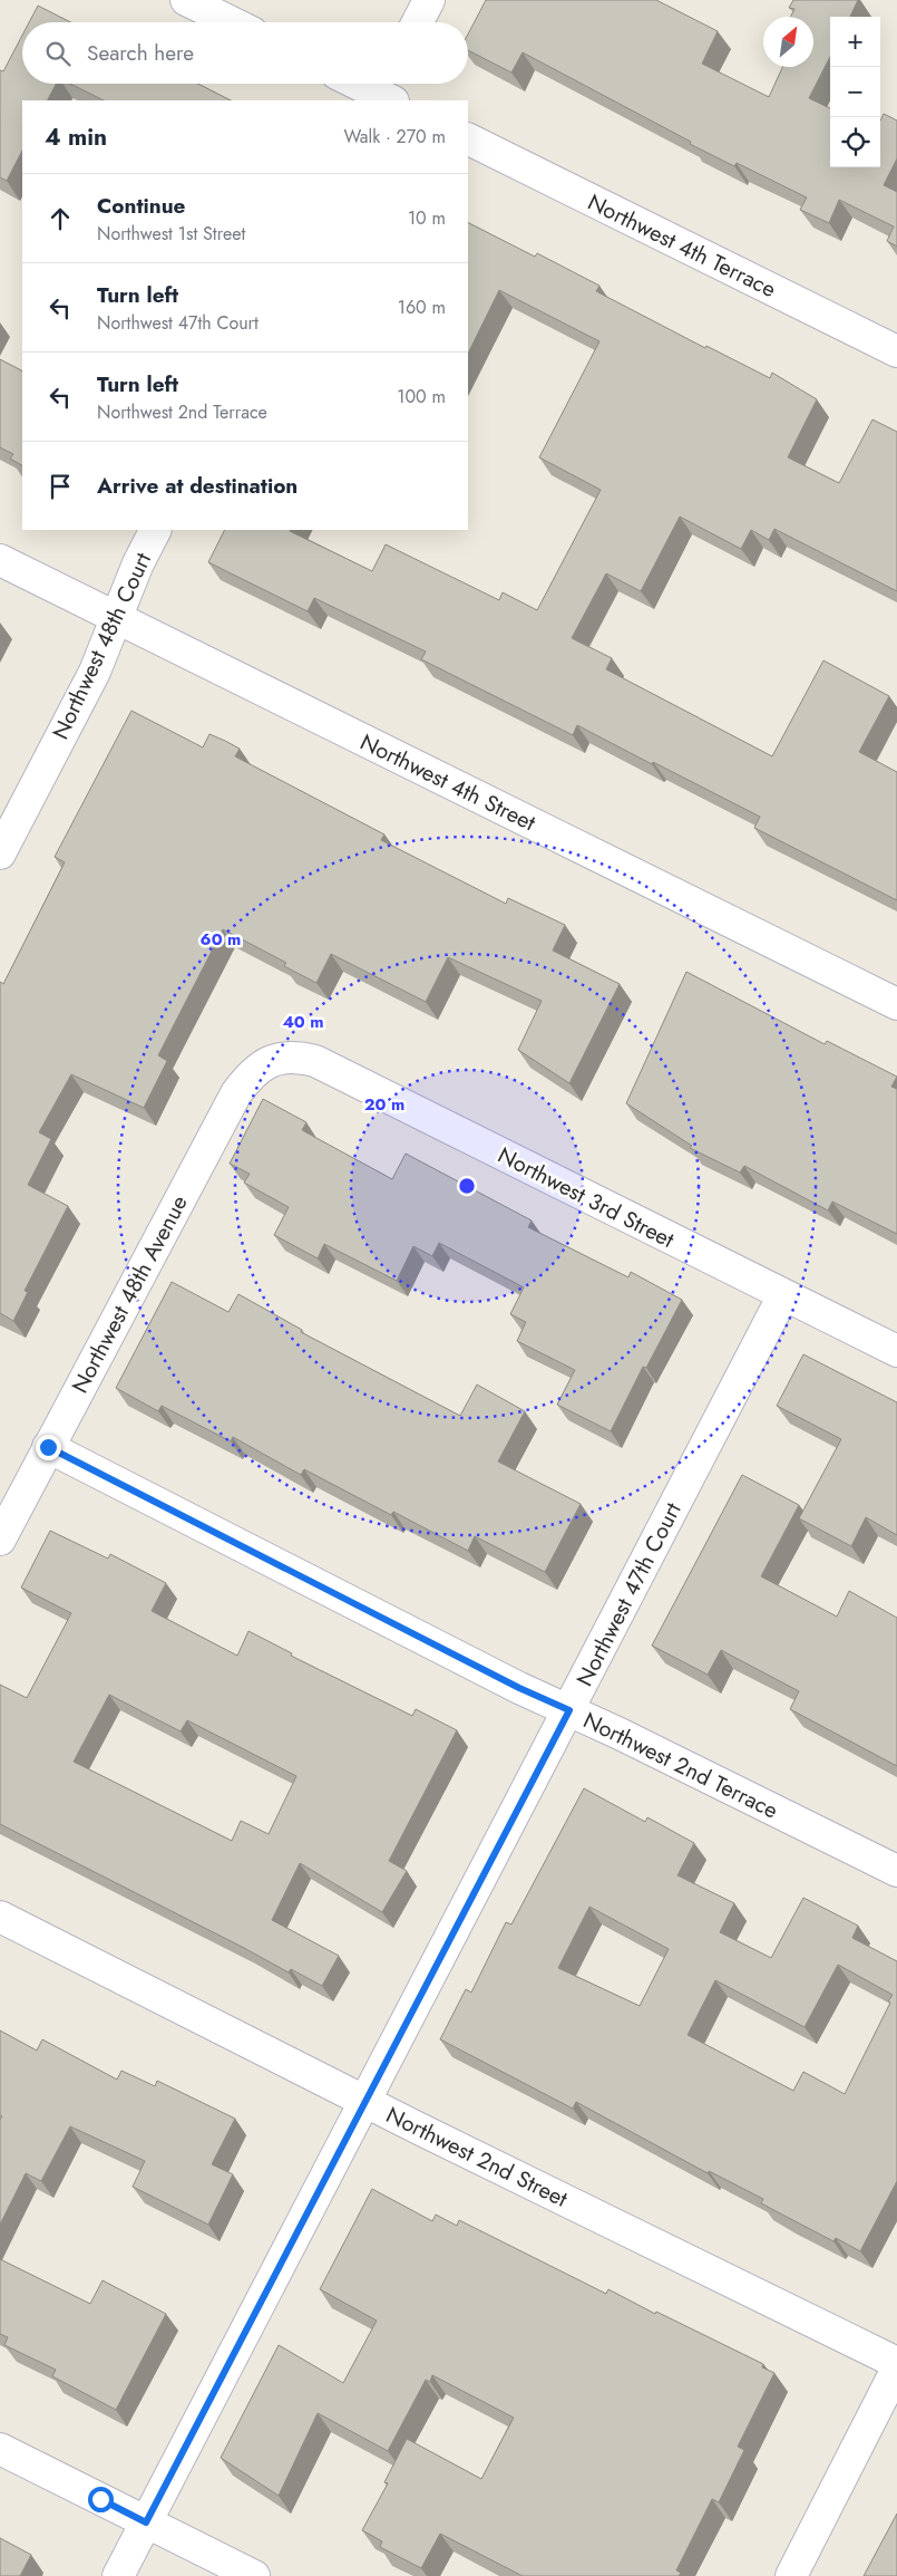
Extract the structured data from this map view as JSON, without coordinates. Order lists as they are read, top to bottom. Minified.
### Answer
{"streets":{"street":["Northwest 4th Terrace","Northwest 48th Court","Northwest 4th Street","Northwest 3rd Street","Northwest 48th Avenue","Northwest 47th Court","Northwest 2nd Terrace","Northwest 2nd Street"]},"crossings":[["Northwest 48th Court","Northwest 4th Street"],["Northwest 3rd Street","Northwest 48th Avenue"],["Northwest 3rd Street","Northwest 47th Court"],["Northwest 48th Avenue","Northwest 2nd Terrace"],["Northwest 47th Court","Northwest 2nd Terrace"],["Northwest 47th Court","Northwest 2nd Street"]],"north":"top right","page":{"map_buttons":["+","−"],"search":"Search here","heading":["4 min","Walk · 270 m"],"list":[["Continue","Northwest 1st Street","10 m"],["Turn left","Northwest 47th Court","160 m"],["Turn left","Northwest 2nd Terrace","100 m"],"Arrive at destination"]},"rings":["60 m","40 m","20 m"]}
